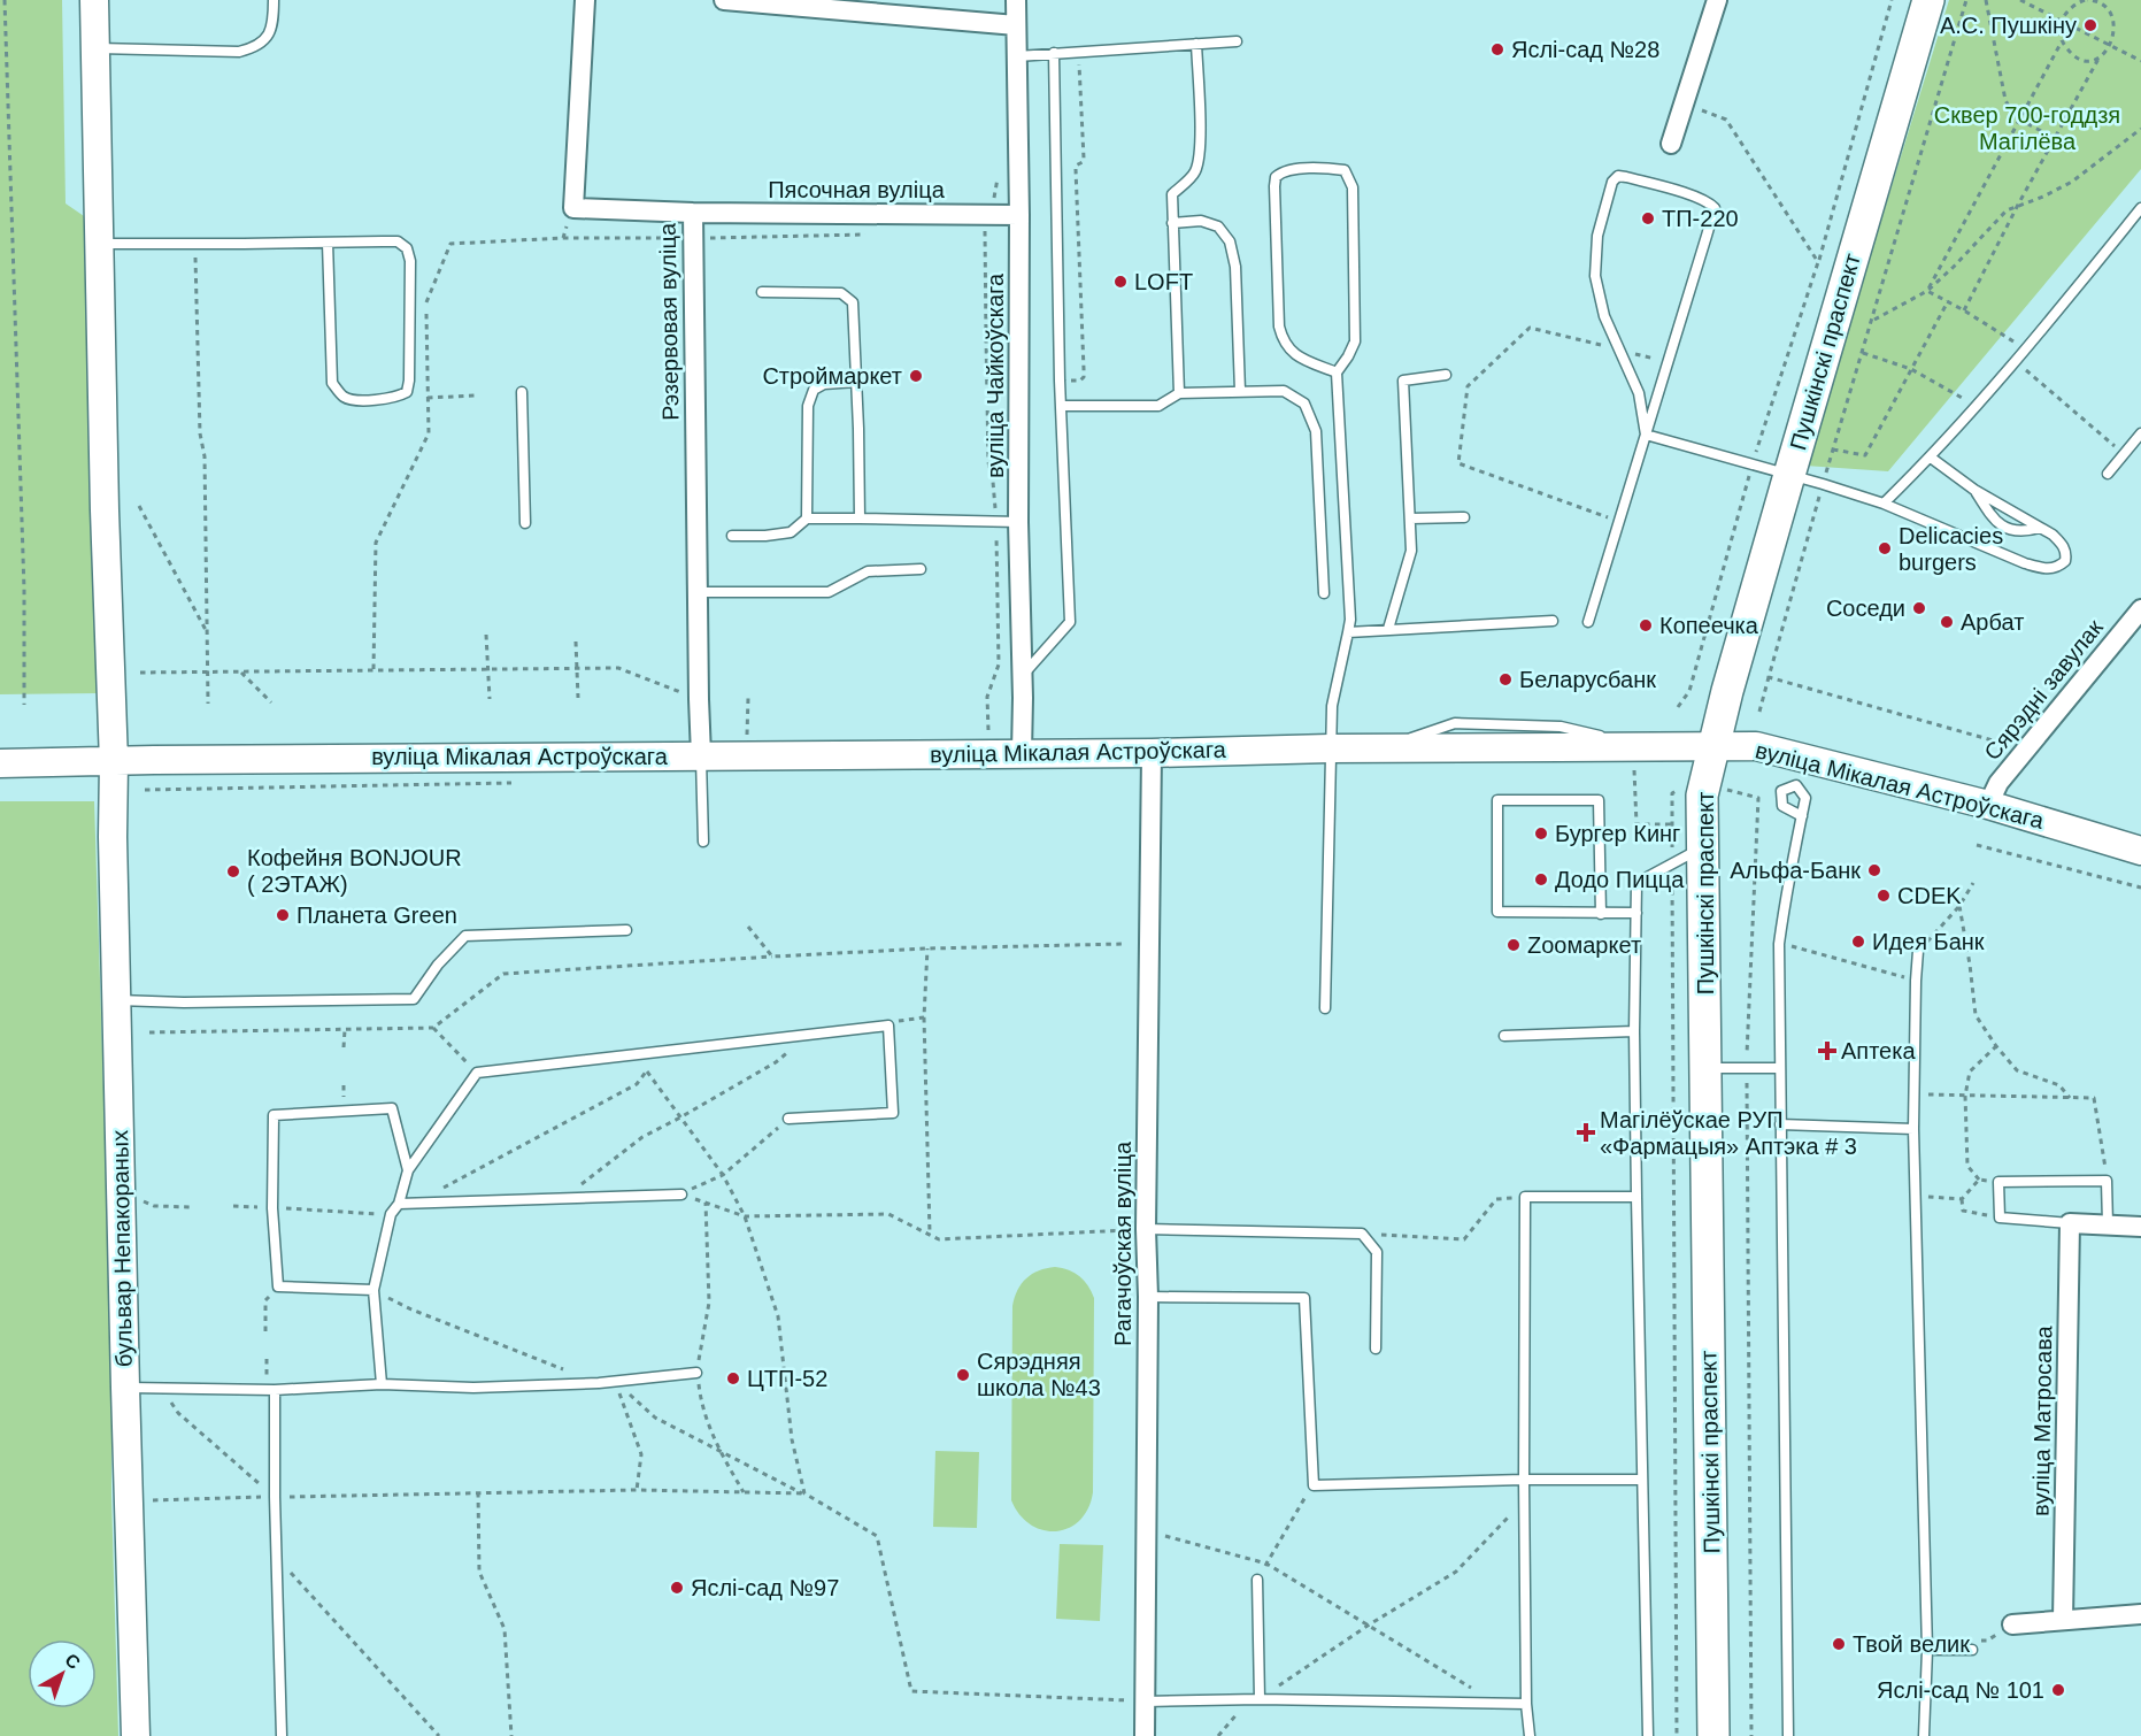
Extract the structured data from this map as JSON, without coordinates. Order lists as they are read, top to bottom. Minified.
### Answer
{"streets":{"main road":["Пушкінскі праспект","вуліца Мікалая Астроўскага","бульвар Непакораных"],"street":["Пясочная вуліца","Рэзервовая вуліца","вуліца Чайкоўскага","Сярэдні завулак","Рагачоўская вуліца","вуліца Матросава"]},"crossings":[["Пясочная вуліца","Рэзервовая вуліца"],["Пясочная вуліца","вуліца Чайкоўскага"],["Рэзервовая вуліца","вуліца Мікалая Астроўскага"],["Пушкінскі праспект","вуліца Мікалая Астроўскага"],["вуліца Чайкоўскага","вуліца Мікалая Астроўскага"],["Сярэдні завулак","вуліца Мікалая Астроўскага"],["вуліца Мікалая Астроўскага","Рагачоўская вуліца"],["вуліца Мікалая Астроўскага","бульвар Непакораных"]],"parks":["Сквер 700-годдзя Магілёва"],"places":{"other":["А.С. Пушкіну","Яслі-сад №28","ТП-220","LOFT","Строймаркет","Delicacies burgers","Соседи","Арбат","Копеечка","Беларусбанк","Бургер Кинг","Альфа-Банк","Кофейня BONJOUR ( 2ЭТАЖ)","Додо Пицца","CDEK","Планета Green","Идея Банк","Zooмаркет","Сярэдняя школа №43","ЦТП-52","Яслі-сад №97","Твой велик","Яслі-сад № 101"],"health":["Аптека","Магілёўскае РУП «Фармацыя» Аптэка # 3"]},"north":"top right"}
